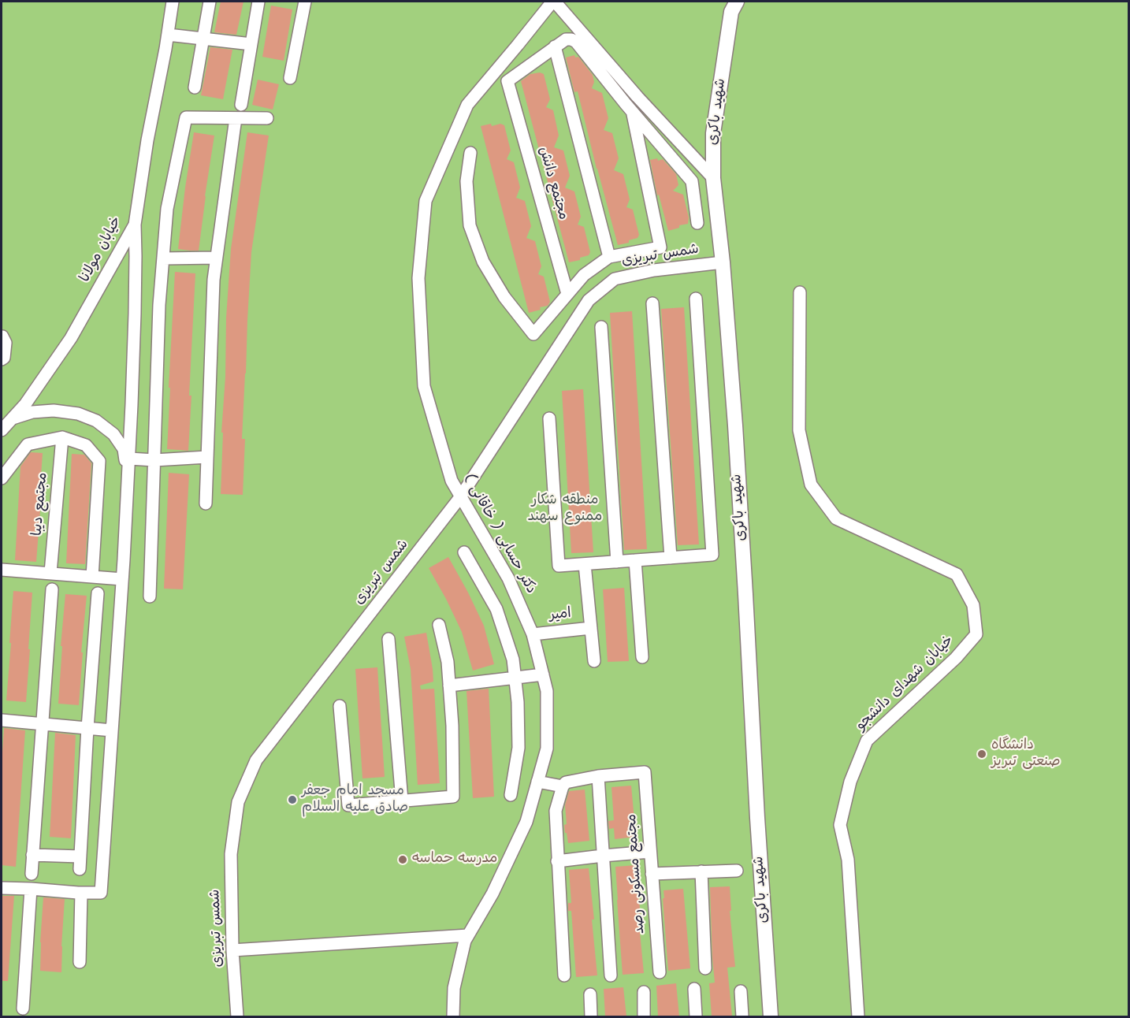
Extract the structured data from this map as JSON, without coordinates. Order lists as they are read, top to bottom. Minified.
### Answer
{"streets":{"main road":["شهید باکری"],"street":["مجتمع دانش","خیابان مولانا","شمس تبریزی","مجتمع دیبا","دکتر حسابی ( خاقانی )","امیر","خیابان شهدای دانشجو","مجتمع مسکونی رصد"]},"crossings":[["شهید باکری","شمس تبریزی"],["شمس تبریزی","دکتر حسابی ( خاقانی )"],["دکتر حسابی ( خاقانی )","امیر"]],"parks":["منطقه شکار ممنوع سهند"],"places":["دانشگاه صنعتی تبریز","مسجد امام جعفر صادق علیه السلام","مدرسه حماسه"]}
